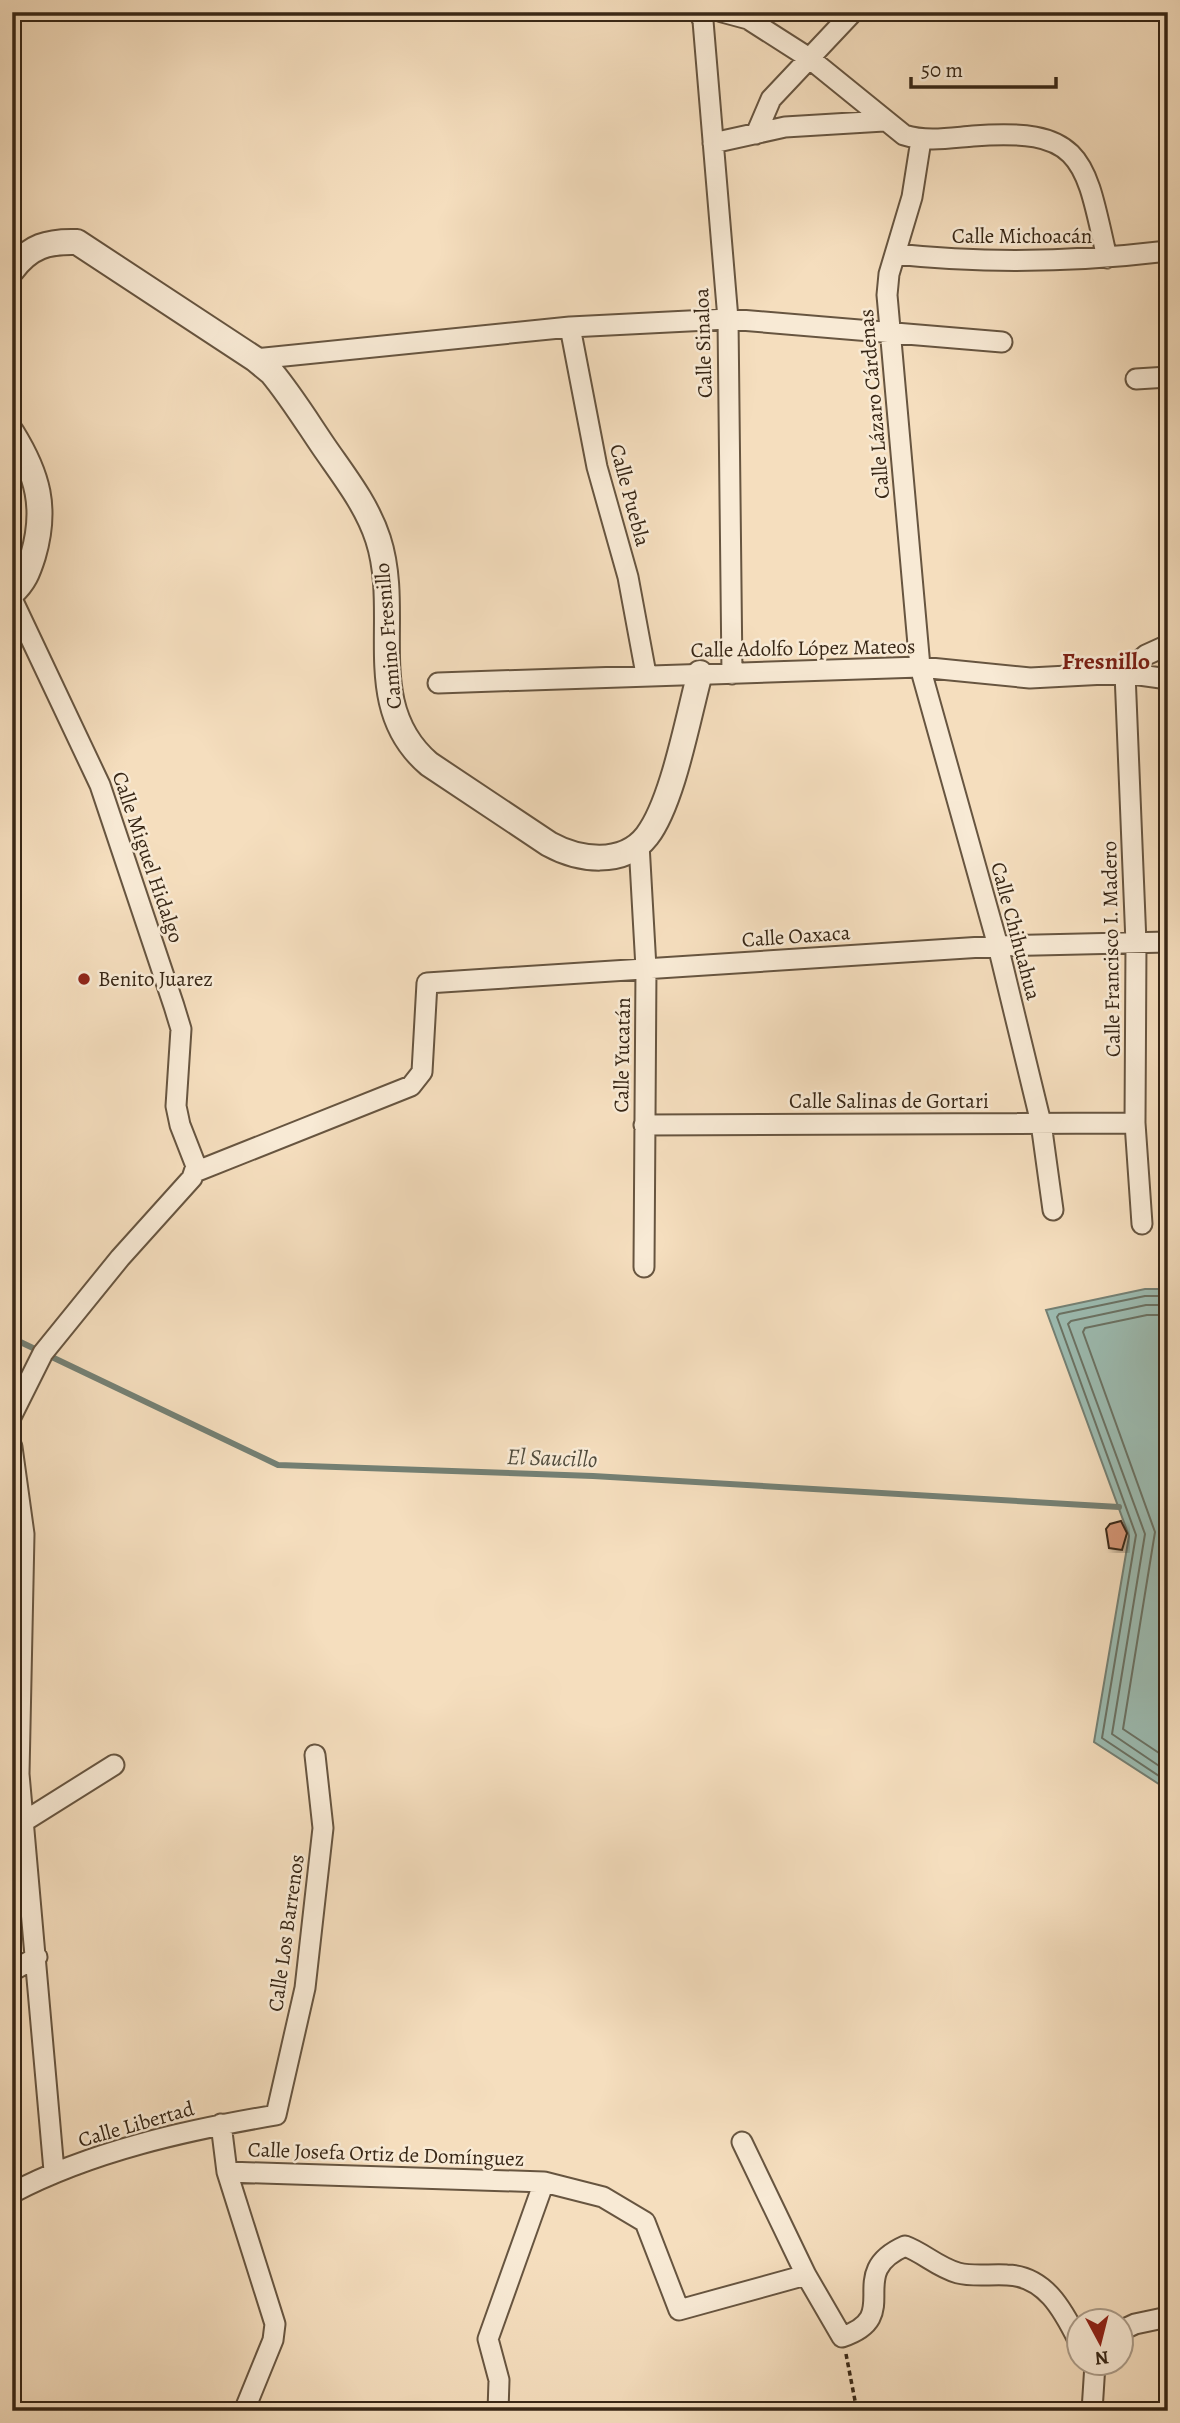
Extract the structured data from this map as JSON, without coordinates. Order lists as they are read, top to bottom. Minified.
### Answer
{"streets":{"street":["Calle Michoacán","Calle Sinaloa","Calle Lázaro Cárdenas","Calle Puebla","Camino Fresnillo","Calle Adolfo López Mateos","Calle Miguel Hidalgo","Calle Chihuahua","Calle Oaxaca","Calle Francisco I. Madero","Calle Yucatán","Calle Salinas de Gortari","Calle Los Barrenos","Calle Libertad","Calle Josefa Ortiz de Domínguez"]},"crossings":[["Calle Michoacán","Calle Lázaro Cárdenas"],["Calle Sinaloa","Calle Adolfo López Mateos"],["Calle Lázaro Cárdenas","Calle Adolfo López Mateos"],["Calle Lázaro Cárdenas","Calle Chihuahua"],["Calle Puebla","Calle Adolfo López Mateos"],["Camino Fresnillo","Calle Yucatán"],["Calle Adolfo López Mateos","Calle Chihuahua"],["Calle Adolfo López Mateos","Calle Francisco I. Madero"],["Calle Miguel Hidalgo","Calle Oaxaca"],["Calle Chihuahua","Calle Oaxaca"],["Calle Chihuahua","Calle Salinas de Gortari"],["Calle Oaxaca","Calle Francisco I. Madero"],["Calle Oaxaca","Calle Yucatán"],["Calle Francisco I. Madero","Calle Salinas de Gortari"],["Calle Yucatán","Calle Salinas de Gortari"],["Calle Los Barrenos","Calle Libertad"]],"districts":["Fresnillo"],"water":["El Saucillo"],"places":["Benito Juarez"],"scale_bar":"50 m","north":"bottom"}
